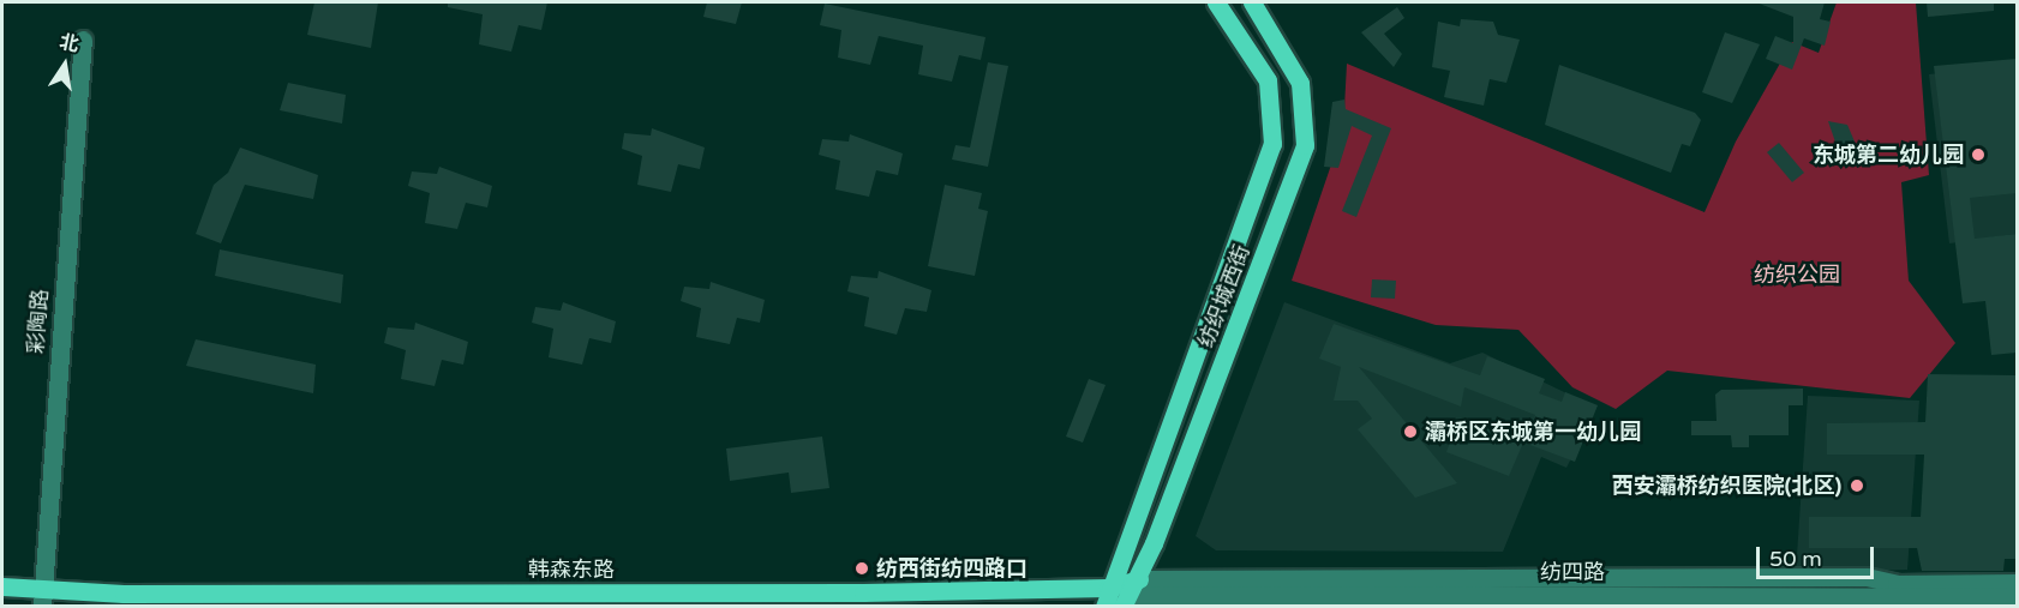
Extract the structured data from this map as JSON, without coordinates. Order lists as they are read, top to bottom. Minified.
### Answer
{"streets":{"main road":["纺织城西街","韩森东路"],"street":["彩陶路","纺四路"]},"crossings":[["纺织城西街","韩森东路"],["纺织城西街","纺四路"],["彩陶路","韩森东路"],["韩森东路","纺四路"]],"parks":["纺织公园"],"places":["东城第二幼儿园","灞桥区东城第一幼儿园","西安灞桥纺织医院(北区)","纺西街纺四路口"],"scale_bar":"50 m","north":"top"}
